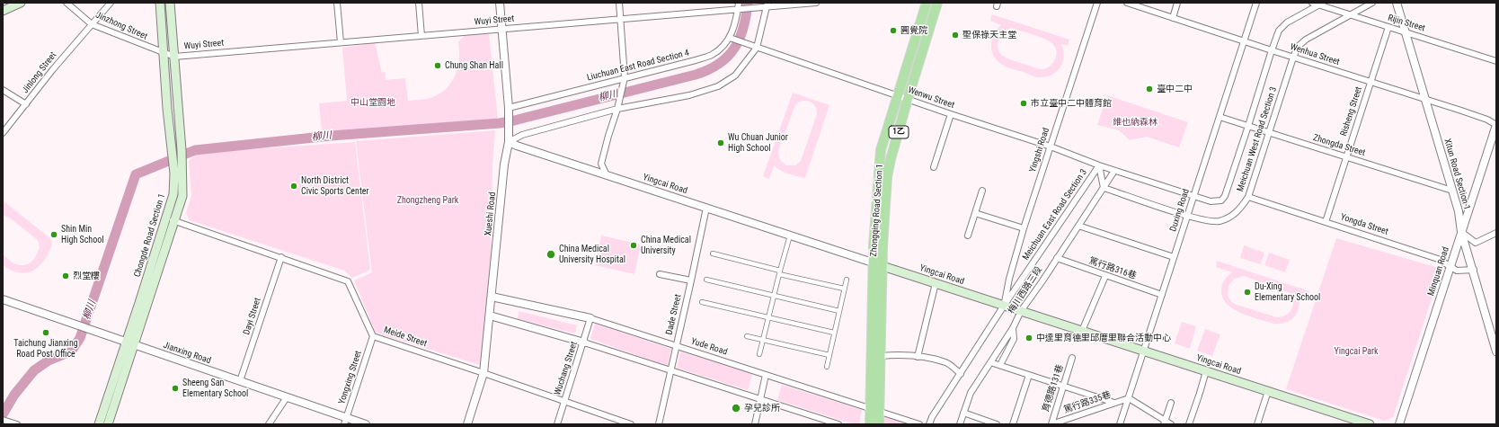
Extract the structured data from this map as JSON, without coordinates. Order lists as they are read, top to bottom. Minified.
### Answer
{"streets":{"main road":["1乙","Yingcai Road","Zhongqing Road Section 1","Chongde Road Section 1"],"street":["Wuyi Street","Rijin Street","Jinzhong Street","Wenhua Street","Liuchuan East Road Section 4","Jinlong Street","Wenwu Street","Risheng Street","Meichuan West Road Section 3","Zhongda Street","Yingshi Road","Xitun Road Section 1","Duxing Road","Xueshi Road","Meichuan East Road Section 3","Yongda Street","篤行路316巷","Minquan Road","梅川西路三段","Dade Street","Dayi Street","Meide Street","Yude Road","Jianxing Road","Wuchang Street","Yongxing Street","育德路131巷","篤行路335巷"]},"crossings":[["Wuyi Street","Jinzhong Street"],["Wuyi Street","Liuchuan East Road Section 4"],["Wuyi Street","Xueshi Road"],["Wuyi Street","Chongde Road Section 1"],["Rijin Street","Risheng Street"],["Rijin Street","Meichuan West Road Section 3"],["Rijin Street","Xitun Road Section 1"],["Rijin Street","Meichuan East Road Section 3"],["Jinzhong Street","Jinlong Street"],["Jinzhong Street","Chongde Road Section 1"],["Wenhua Street","Risheng Street"],["Wenhua Street","Meichuan West Road Section 3"],["Wenhua Street","Xitun Road Section 1"],["Wenhua Street","Duxing Road"],["Wenhua Street","Meichuan East Road Section 3"],["Wenhua Street","Minquan Road"],["Liuchuan East Road Section 4","Wenwu Street"],["Liuchuan East Road Section 4","Xueshi Road"],["Wenwu Street","Yingshi Road"],["Wenwu Street","Zhongqing Road Section 1"],["Wenwu Street","Meichuan East Road Section 3"],["Risheng Street","Zhongda Street"],["Risheng Street","Yongda Street"],["Meichuan West Road Section 3","Zhongda Street"],["Meichuan West Road Section 3","Duxing Road"],["Meichuan West Road Section 3","Yongda Street"],["Meichuan West Road Section 3","梅川西路三段"],["Zhongda Street","Xitun Road Section 1"],["Zhongda Street","Duxing Road"],["Zhongda Street","Meichuan East Road Section 3"],["Yingshi Road","Yingcai Road"],["Yingshi Road","Meichuan East Road Section 3"],["Xitun Road Section 1","Yongda Street"],["Xitun Road Section 1","Minquan Road"],["Yingcai Road","Zhongqing Road Section 1"],["Yingcai Road","Duxing Road"],["Yingcai Road","Xueshi Road"],["Yingcai Road","Meichuan East Road Section 3"],["Yingcai Road","梅川西路三段"],["Yingcai Road","Dade Street"],["Zhongqing Road Section 1","Yude Road"],["Duxing Road","Meichuan East Road Section 3"],["Duxing Road","篤行路316巷"],["Duxing Road","篤行路335巷"],["Xueshi Road","Meide Street"],["Xueshi Road","Yude Road"],["Meichuan East Road Section 3","梅川西路三段"],["Yongda Street","Minquan Road"],["Chongde Road Section 1","Meide Street"],["Chongde Road Section 1","Jianxing Road"],["篤行路316巷","梅川西路三段"],["Dade Street","Yude Road"],["Dayi Street","Meide Street"],["Dayi Street","Jianxing Road"],["Meide Street","Wuchang Street"],["Meide Street","Yongxing Street"],["Yude Road","Wuchang Street"],["Jianxing Road","Yongxing Street"],["育德路131巷","篤行路335巷"]],"water":["柳川"],"parks":["中山堂園地","維也納森林","Zhongzheng Park","Yingcai Park"],"places":["圓覺院","聖保祿天主堂","Chung Shan Hall","臺中二中","市立臺中二中體育館","Wu Chuan Junior High School","North District Civic Sports Center","Shin Min High School","China Medical University","China Medical University Hospital","烈堂樓","Du-Xing Elementary School","Taichung Jianxing Road Post Office","中達里育德里邱厝里聯合活動中心","Sheeng San Elementary School","孕兒診所"]}
